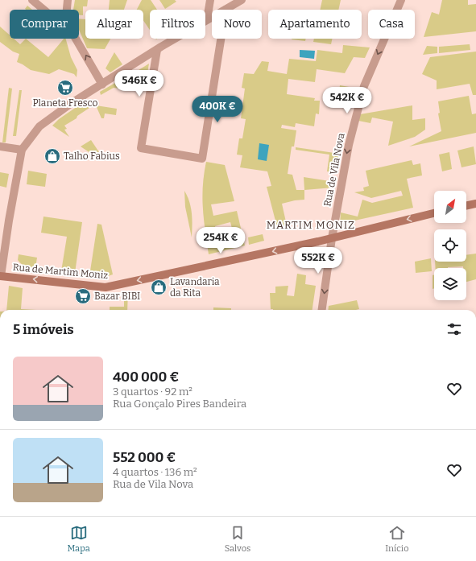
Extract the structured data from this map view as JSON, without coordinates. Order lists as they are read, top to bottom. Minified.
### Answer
{"streets":{"street":["Rua de Vila Nova","Rua de Martim Moniz"]},"crossings":[["Rua de Vila Nova","Rua de Martim Moniz"]],"one_way":["Rua de Vila Nova","Rua de Martim Moniz"],"districts":["MARTIM MONIZ"],"places":{"supermarket":["Planeta Fresco","Bazar BIBI"],"shop":["Talho Fabius","Lavandaria da Rita"]},"north":"top right","page":{"chip":["Comprar","Alugar","Filtros","Novo","Apartamento","Casa"],"price":["546K €","542K €","400K €","254K €","552K €"],"heading":"5 imóveis","list":[{"name":"400 000 €","note":"3 quartos · 92 m² · Rua Gonçalo Pires Bandeira"},{"name":"552 000 €","note":"4 quartos · 136 m² · Rua de Vila Nova"}],"tabs":["Mapa","Salvos","Início"]}}
